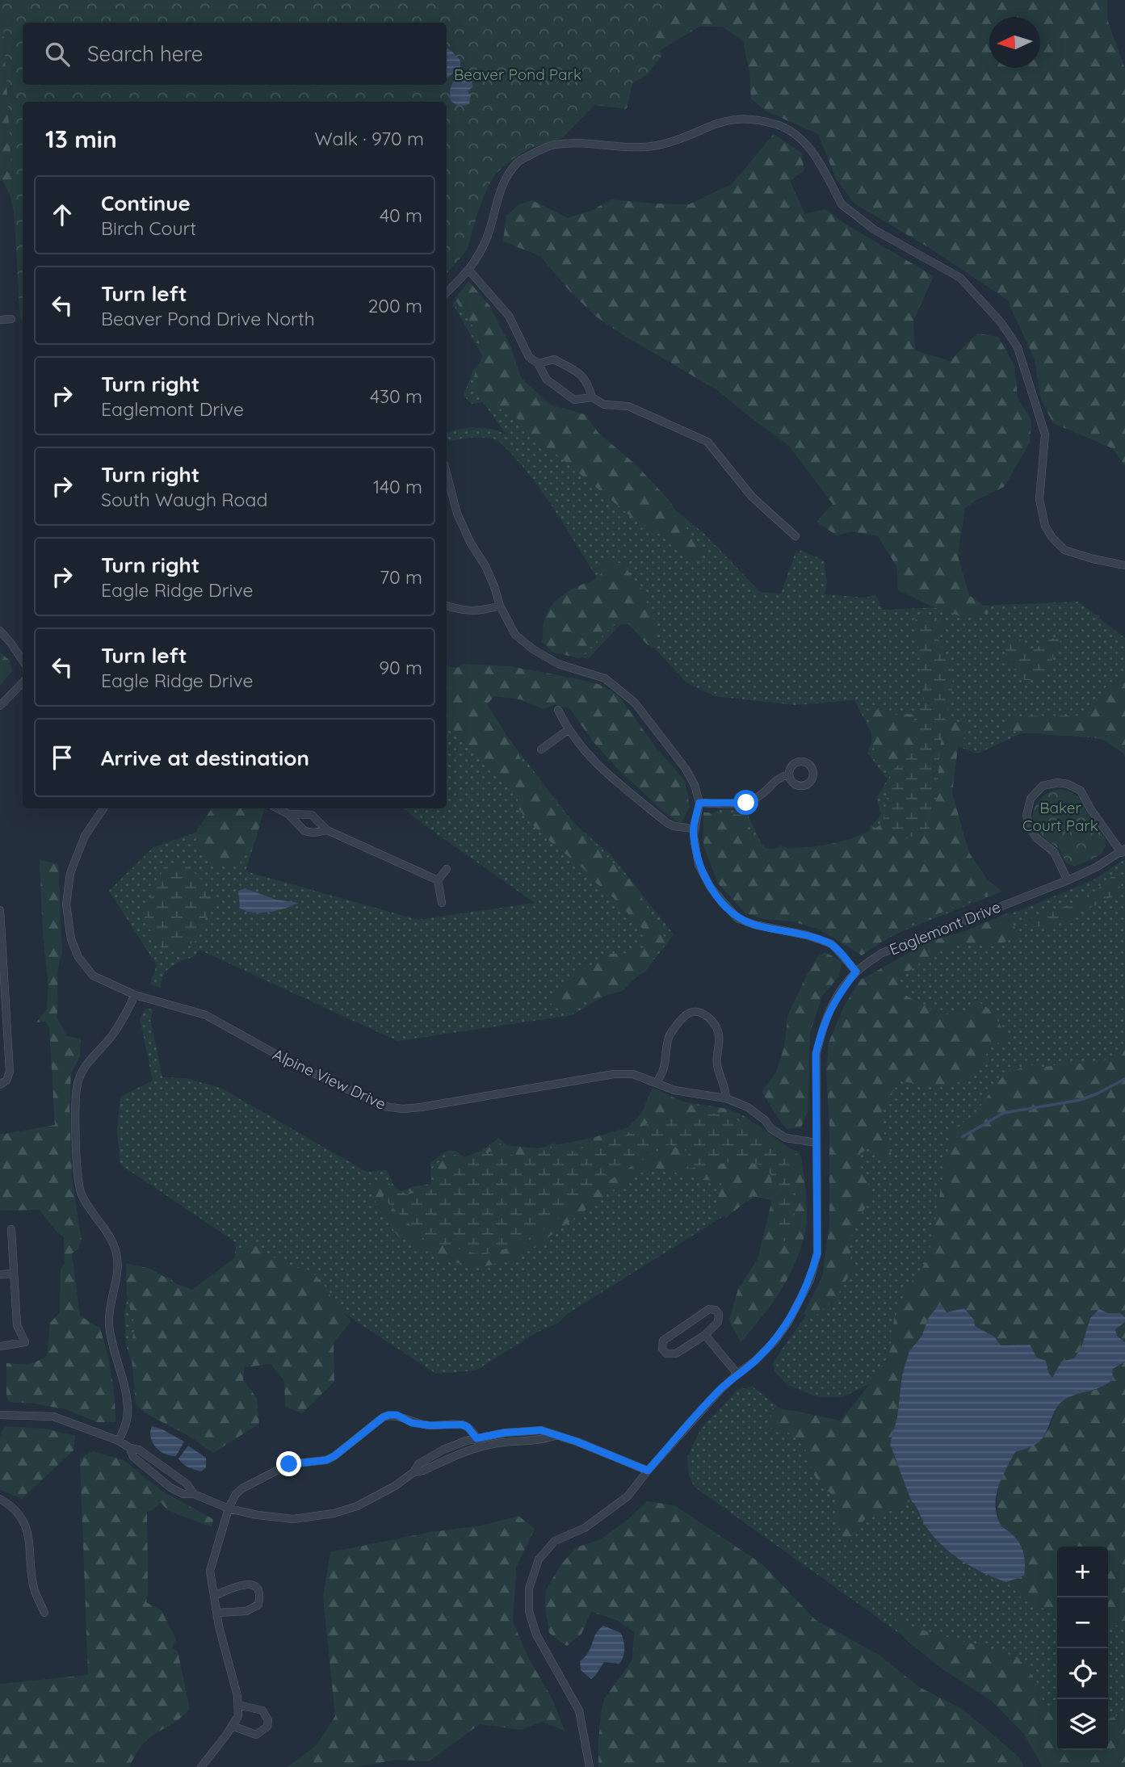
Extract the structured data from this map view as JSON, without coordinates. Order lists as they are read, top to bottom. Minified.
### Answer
{"streets":{"street":["Eaglemont Drive","Alpine View Drive"]},"crossings":[["Eaglemont Drive","Alpine View Drive"]],"parks":["Beaver Pond Park","Baker Court Park"],"north":"left","page":{"search":"Search here","heading":["13 min","Walk · 970 m"],"list":[["Continue","Birch Court","40 m"],["Turn left","Beaver Pond Drive North","200 m"],["Turn right","Eaglemont Drive","430 m"],["Turn right","South Waugh Road","140 m"],["Turn right","Eagle Ridge Drive","70 m"],["Turn left","Eagle Ridge Drive","90 m"],"Arrive at destination"],"map_buttons":["+","−"]}}
